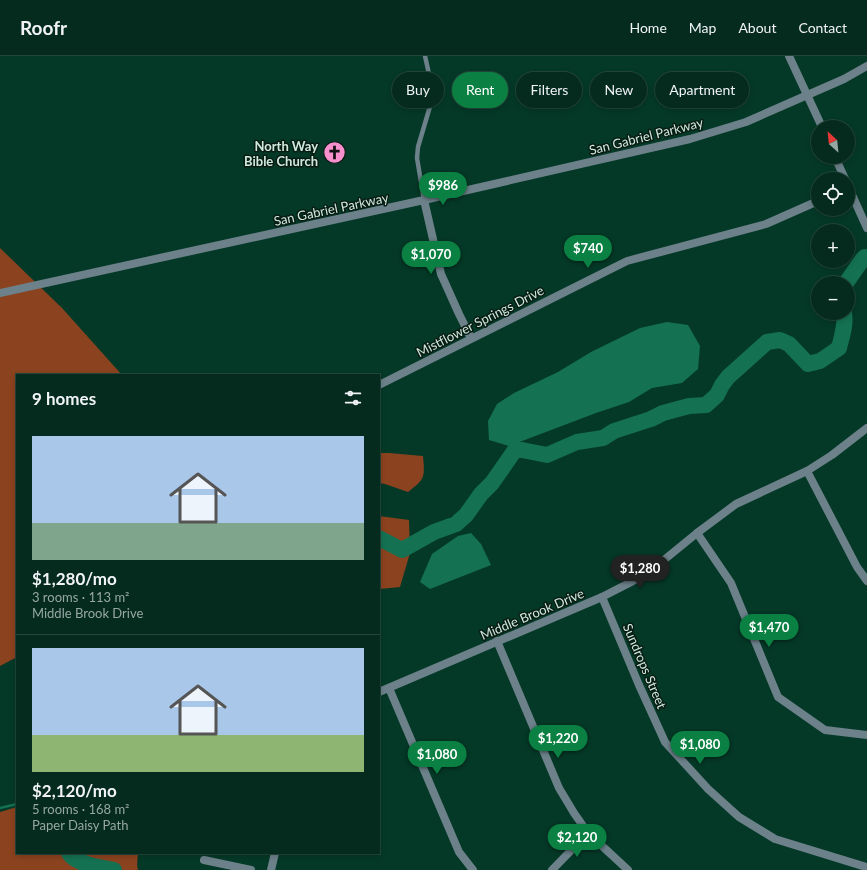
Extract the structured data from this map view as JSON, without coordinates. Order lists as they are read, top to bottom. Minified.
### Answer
{"streets":{"street":["San Gabriel Parkway","Mistflower Springs Drive","Middle Brook Drive","Sundrops Street"]},"crossings":[["Middle Brook Drive","Sundrops Street"]],"places":{"church":["North Way Bible Church"]},"north":"top left","page":{"header":"Roofr","nav":["Home","Map","About","Contact"],"chip":["Buy","Rent","Filters","New","Apartment"],"map_buttons":["+","−"],"price":["$986","$740","$1,070","$1,280","$1,470","$1,220","$1,080","$1,080","$2,120"],"heading":"9 homes","list":[{"name":"$1,280/mo","note":"3 rooms · 113 m² · Middle Brook Drive"},{"name":"$2,120/mo","note":"5 rooms · 168 m² · Paper Daisy Path"}]}}
